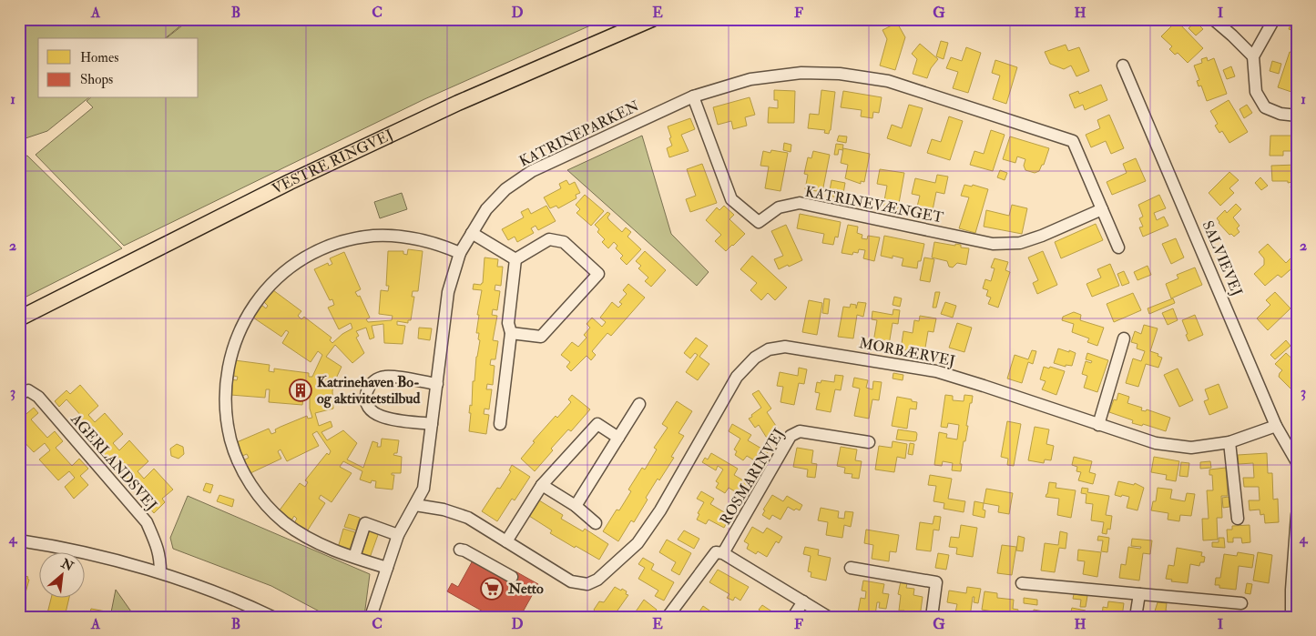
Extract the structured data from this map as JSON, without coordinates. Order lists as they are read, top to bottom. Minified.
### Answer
{"streets":{"main road":["VESTRE RINGVEJ"],"street":["KATRINEPARKEN","KATRINEVÆNGET","SALVIEVEJ","MORBÆRVEJ","AGERLANDSVEJ","ROSMARINVEJ"]},"crossings":[["KATRINEPARKEN","KATRINEVÆNGET"],["SALVIEVEJ","MORBÆRVEJ"]],"places":{"building":["Katrinehaven Bo- og aktivitetstilbud"],"supermarket":["Netto"]},"legend":["Homes","Shops"],"north":"top right","grid":{"columns":["A","B","C","D","E","F","G","H","I"],"rows":["1","2","3","4"]}}
